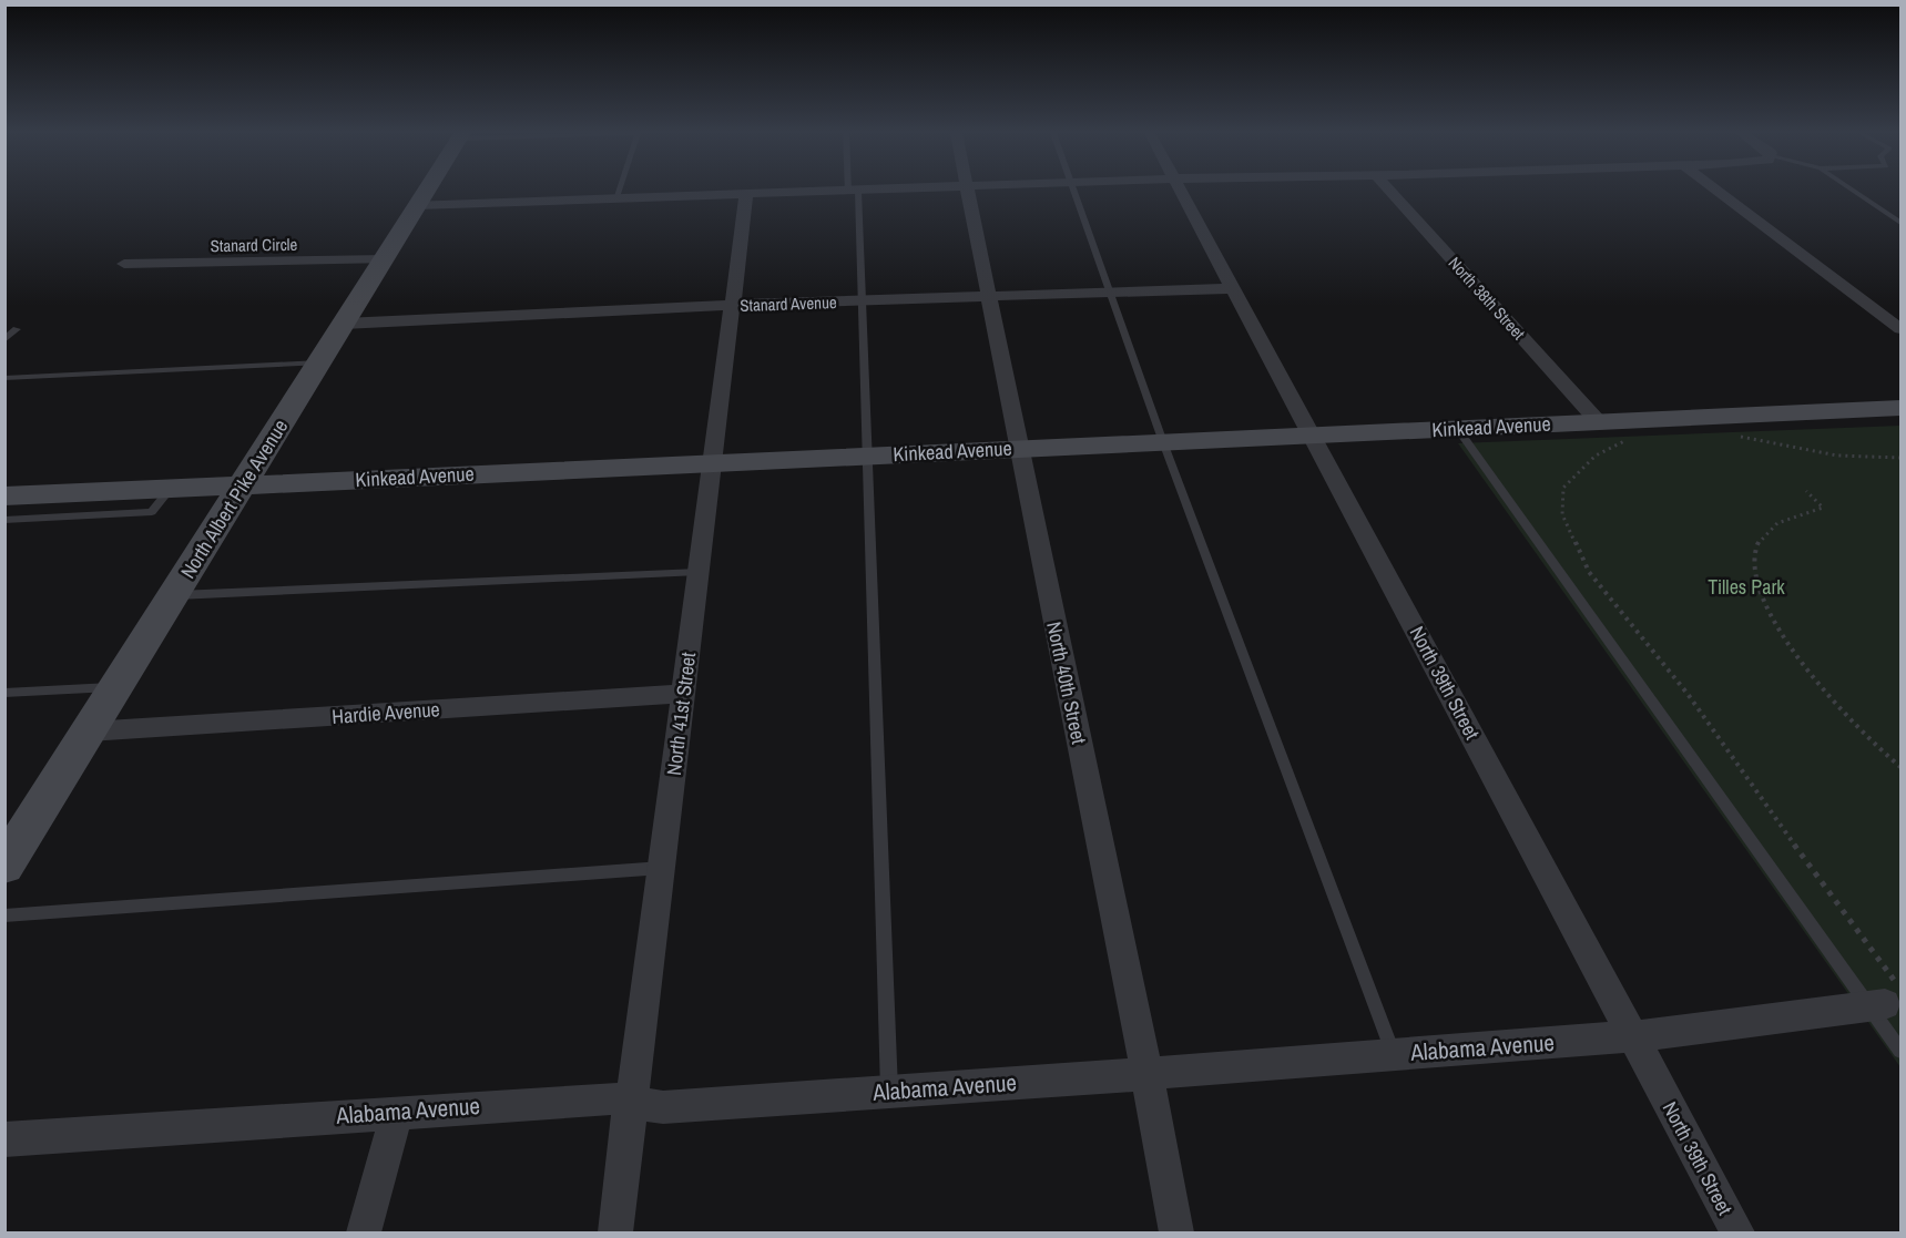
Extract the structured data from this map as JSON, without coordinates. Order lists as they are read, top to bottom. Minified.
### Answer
{"streets":{"street":["Stanard Circle","North 38th Street","Stanard Avenue","Kinkead Avenue","North Albert Pike Avenue","North 40th Street","North 39th Street","Hardie Avenue","North 41st Street","Alabama Avenue"]},"crossings":[["Stanard Circle","North Albert Pike Avenue"],["North 38th Street","Kinkead Avenue"],["Stanard Avenue","North Albert Pike Avenue"],["Stanard Avenue","North 40th Street"],["Stanard Avenue","North 39th Street"],["Stanard Avenue","North 41st Street"],["Kinkead Avenue","North Albert Pike Avenue"],["Kinkead Avenue","North 40th Street"],["Kinkead Avenue","North 39th Street"],["Kinkead Avenue","North 41st Street"],["North Albert Pike Avenue","Hardie Avenue"],["North 40th Street","Alabama Avenue"],["North 39th Street","Alabama Avenue"],["Hardie Avenue","North 41st Street"],["North 41st Street","Alabama Avenue"]],"parks":["Tilles Park"]}
